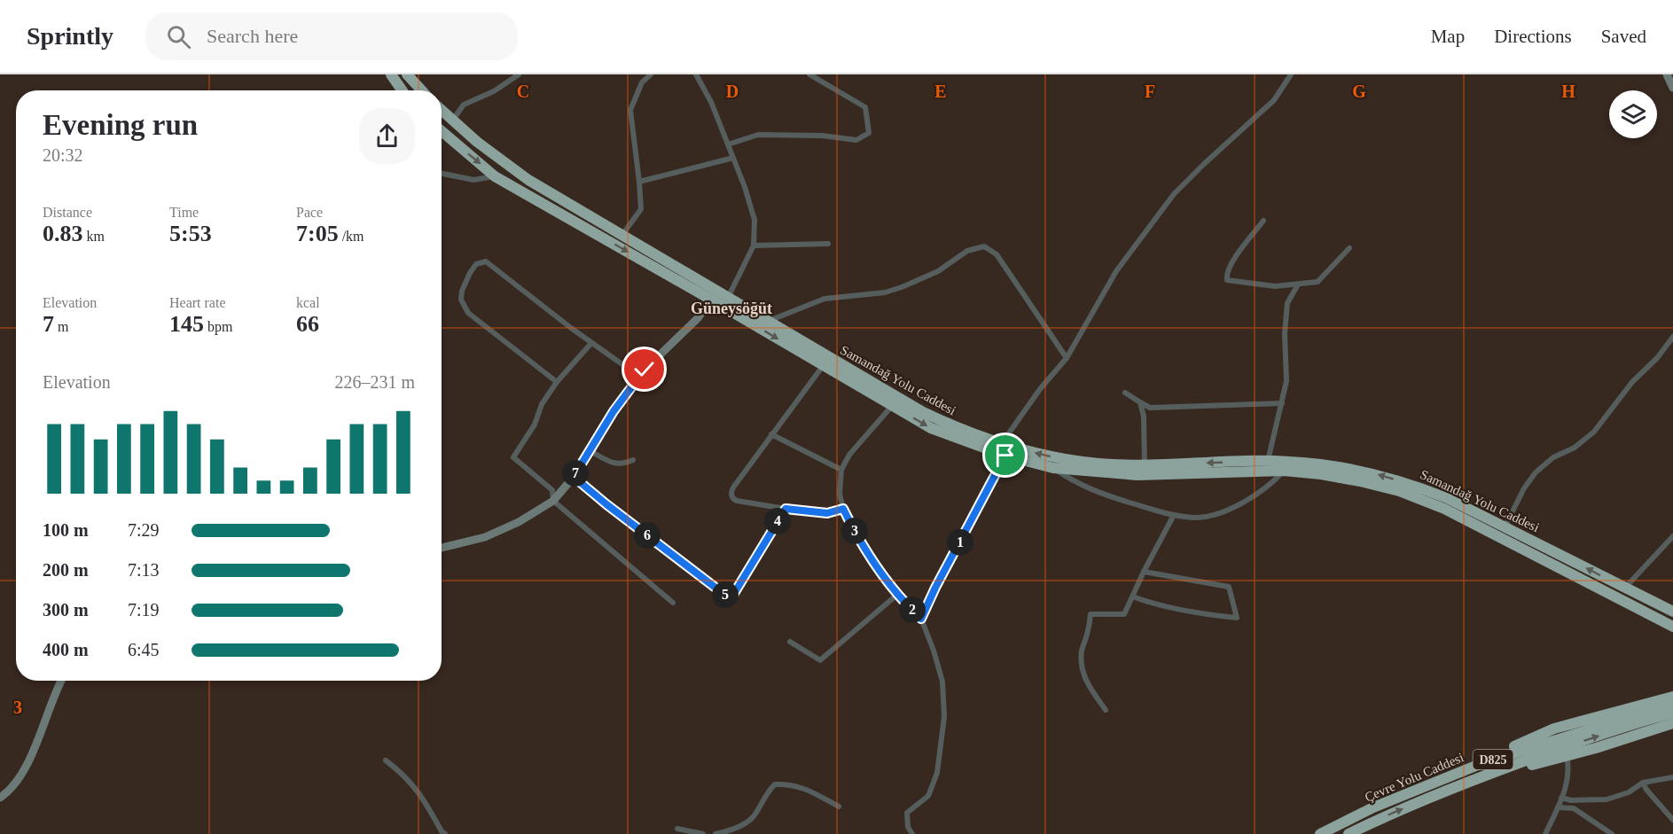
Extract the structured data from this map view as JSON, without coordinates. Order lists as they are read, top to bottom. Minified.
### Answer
{"streets":{"highway":["Samandağ Yolu Caddesi","D825","Çevre Yolu Caddesi"]},"districts":["Güneysöğüt"],"page":{"header":"Sprintly","search":"Search here","nav":["Map","Directions","Saved"],"heading":["Evening run","20:32"],"stats":[["Distance","0.83 km"],["Time","5:53"],["Pace","7:05 /km"],["Elevation","7 m"],["Heart rate","145 bpm"],["kcal","66"]],"chart":["Elevation","226–231 m"],"pins":["7","4","3","6","1","5","2"],"list":[{"name":"100 m","note":"7:29"},{"name":"200 m","note":"7:13"},{"name":"300 m","note":"7:19"},{"name":"400 m","note":"6:45"}]},"grid":{"columns":["C","D","E","F","G","H"],"rows":["3"]}}
